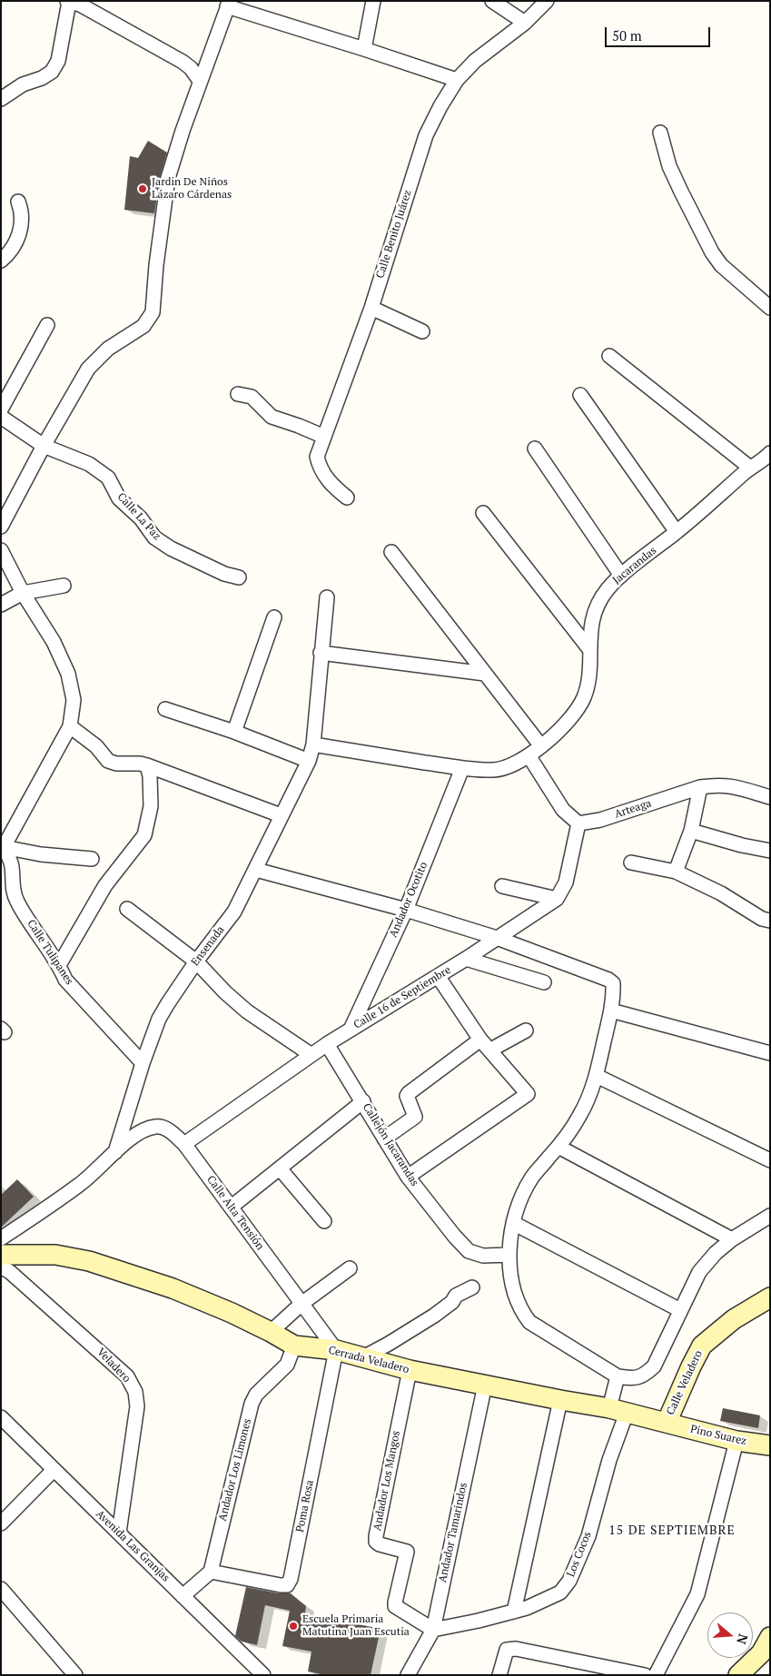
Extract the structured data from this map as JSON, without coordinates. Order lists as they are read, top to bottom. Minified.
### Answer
{"streets":{"street":["Calle Benito Juárez","Calle La Paz","Jacarandas","Arteaga","Andador Ocotito","Ensenada","Calle Tulipanes","Calle 16 de Septiembre","Callejón Jacarandas","Calle Alta Tensión","Cerrada Veladero","Veladero","Calle Veladero","Pino Suarez","Andador Los Limones","Andador Los Mangos","Poma Rosa","Andador Tamarindos","Avenida Las Granjas","Los Cocos"]},"crossings":[["Jacarandas","Andador Ocotito"],["Jacarandas","Ensenada"],["Andador Ocotito","Calle 16 de Septiembre"],["Ensenada","Calle Tulipanes"],["Ensenada","Calle Alta Tensión"],["Calle 16 de Septiembre","Callejón Jacarandas"],["Calle 16 de Septiembre","Calle Alta Tensión"],["Calle Alta Tensión","Cerrada Veladero"],["Calle Alta Tensión","Poma Rosa"],["Cerrada Veladero","Calle Veladero"],["Cerrada Veladero","Pino Suarez"],["Cerrada Veladero","Andador Los Limones"],["Cerrada Veladero","Andador Los Mangos"],["Cerrada Veladero","Poma Rosa"],["Cerrada Veladero","Andador Tamarindos"],["Cerrada Veladero","Los Cocos"],["Veladero","Avenida Las Granjas"],["Calle Veladero","Pino Suarez"],["Andador Los Limones","Poma Rosa"],["Andador Los Mangos","Andador Tamarindos"],["Andador Los Mangos","Los Cocos"],["Andador Tamarindos","Los Cocos"]],"districts":["15 DE SEPTIEMBRE"],"places":["Jardin De Niños Lázaro Cárdenas","Escuela Primaria Matutina Juan Escutia"],"scale_bar":"50 m","north":"right"}
